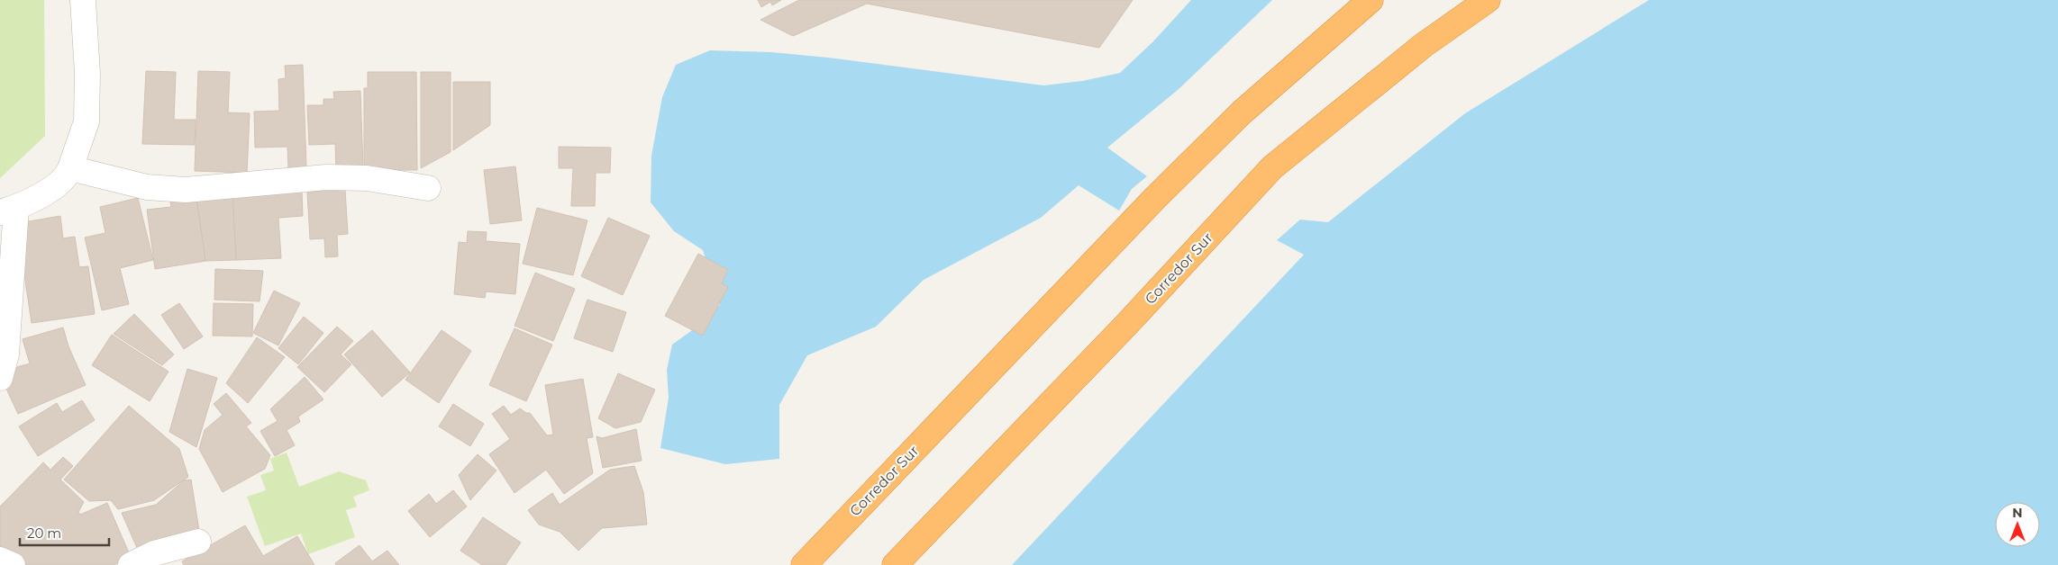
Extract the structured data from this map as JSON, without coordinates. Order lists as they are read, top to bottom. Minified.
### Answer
{"streets":{"highway":["Corredor Sur"]},"scale_bar":"20 m","north":"top"}
